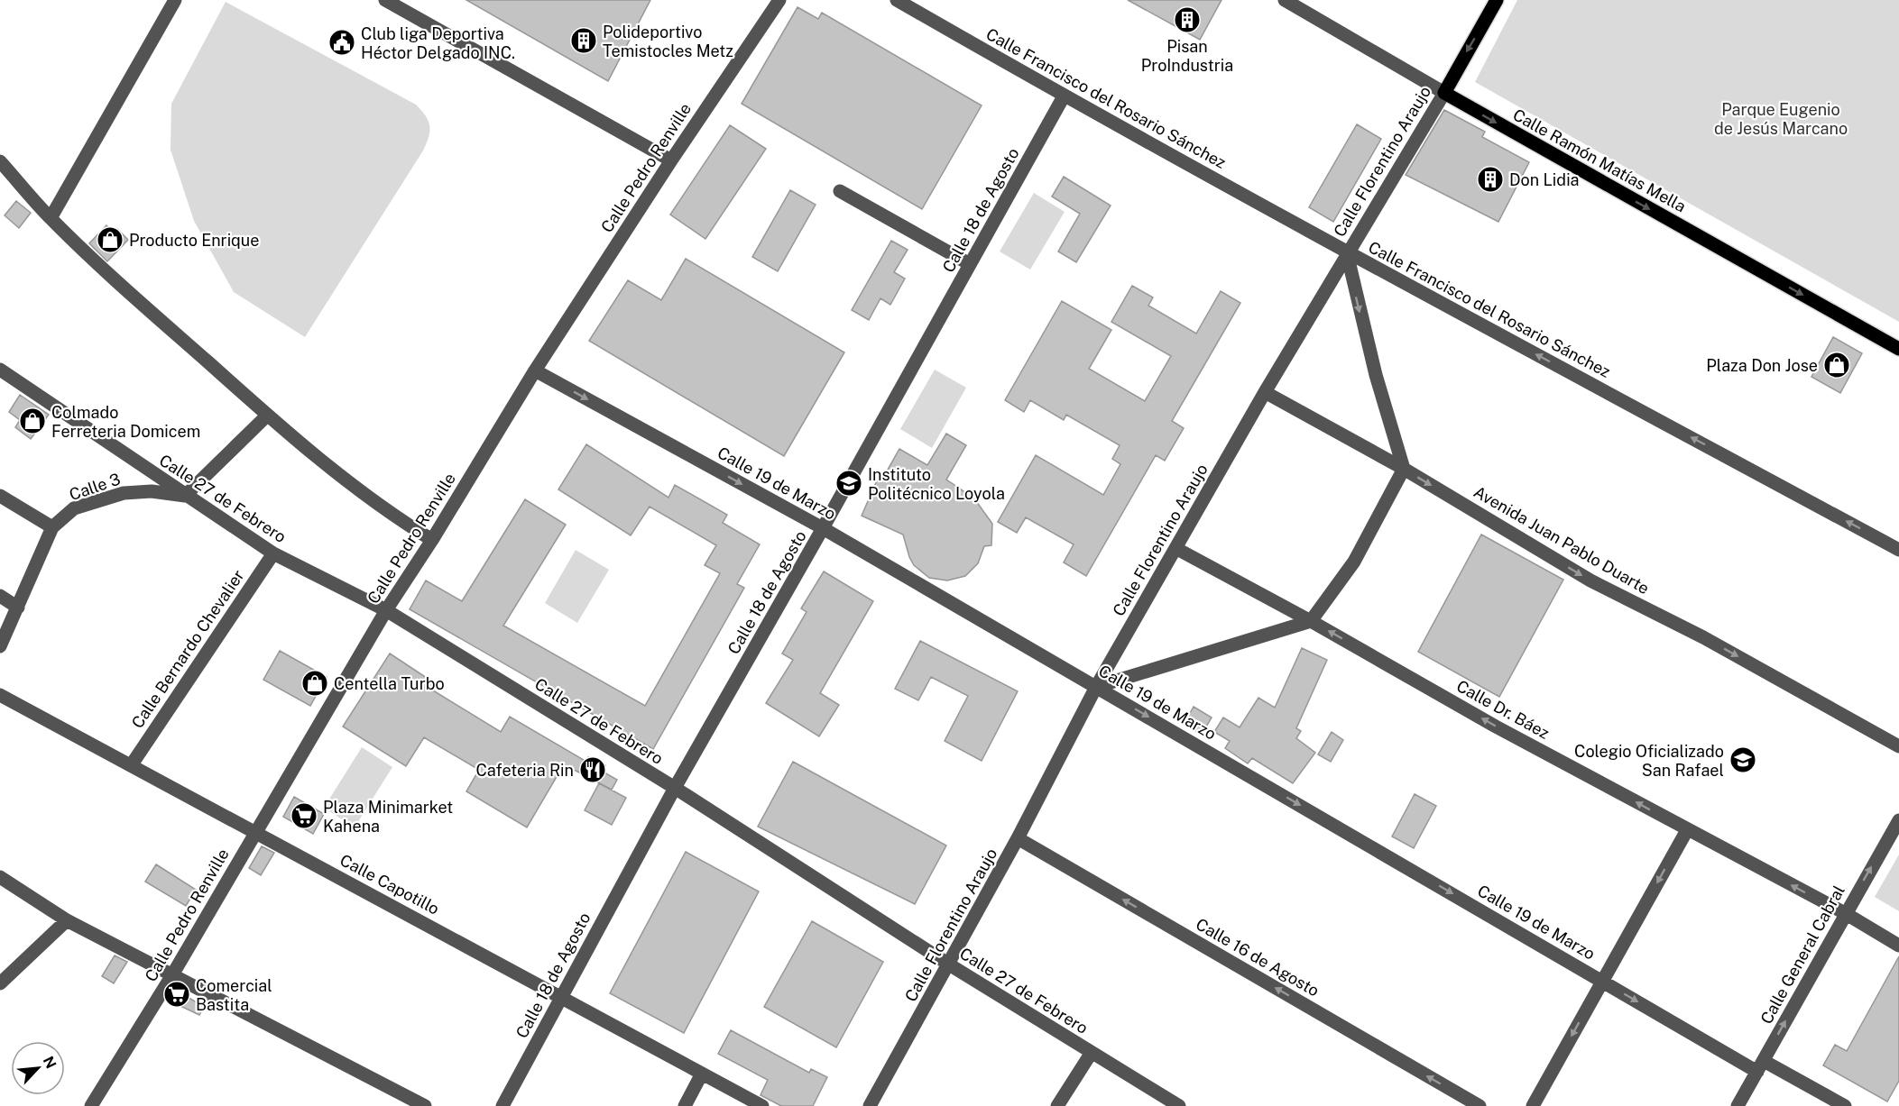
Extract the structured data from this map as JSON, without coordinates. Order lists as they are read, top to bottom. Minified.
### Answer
{"streets":{"main road":["Calle Ramón Matías Mella","Calle Florentino Araujo"],"street":["Calle Francisco del Rosario Sánchez","Calle Pedro Renville","Calle 18 de Agosto","Calle 19 de Marzo","Calle 3","Calle 27 de Febrero","Avenida Juan Pablo Duarte","Calle Bernardo Chevalier","Calle Dr. Báez","Calle Capotillo","Calle General Cabral","Calle 16 de Agosto"]},"crossings":[["Calle Francisco del Rosario Sánchez","Calle Florentino Araujo"],["Calle Francisco del Rosario Sánchez","Calle 18 de Agosto"],["Calle Ramón Matías Mella","Calle Florentino Araujo"],["Calle Florentino Araujo","Calle 19 de Marzo"],["Calle Florentino Araujo","Calle 27 de Febrero"],["Calle Florentino Araujo","Avenida Juan Pablo Duarte"],["Calle Florentino Araujo","Calle Dr. Báez"],["Calle Florentino Araujo","Calle 16 de Agosto"],["Calle Pedro Renville","Calle 19 de Marzo"],["Calle Pedro Renville","Calle 27 de Febrero"],["Calle Pedro Renville","Calle Capotillo"],["Calle 18 de Agosto","Calle 19 de Marzo"],["Calle 18 de Agosto","Calle 27 de Febrero"],["Calle 18 de Agosto","Calle Capotillo"],["Calle 19 de Marzo","Calle General Cabral"],["Calle 3","Calle 27 de Febrero"],["Calle 27 de Febrero","Calle Bernardo Chevalier"],["Calle Bernardo Chevalier","Calle Capotillo"],["Calle Dr. Báez","Calle General Cabral"]],"one_way":["Calle Francisco del Rosario Sánchez","Calle Ramón Matías Mella","Calle 19 de Marzo","Avenida Juan Pablo Duarte","Calle Dr. Báez","Calle General Cabral","Calle 16 de Agosto"],"parks":["Parque Eugenio de Jesús Marcano"],"places":{"building":["Pisan ProIndustria","Polideportivo Temistocles Metz","Don Lidia"],"public building":["Club liga Deportiva Héctor Delgado INC."],"shop":["Producto Enrique","Plaza Don Jose","Colmado Ferreteria Domicem","Centella Turbo"],"school or university":["Instituto Politécnico Loyola","Colegio Oficializado San Rafael"],"restaurant":["Cafeteria Rin"],"supermarket":["Plaza Minimarket Kahena","Comercial Bastita"]},"north":"top right"}
